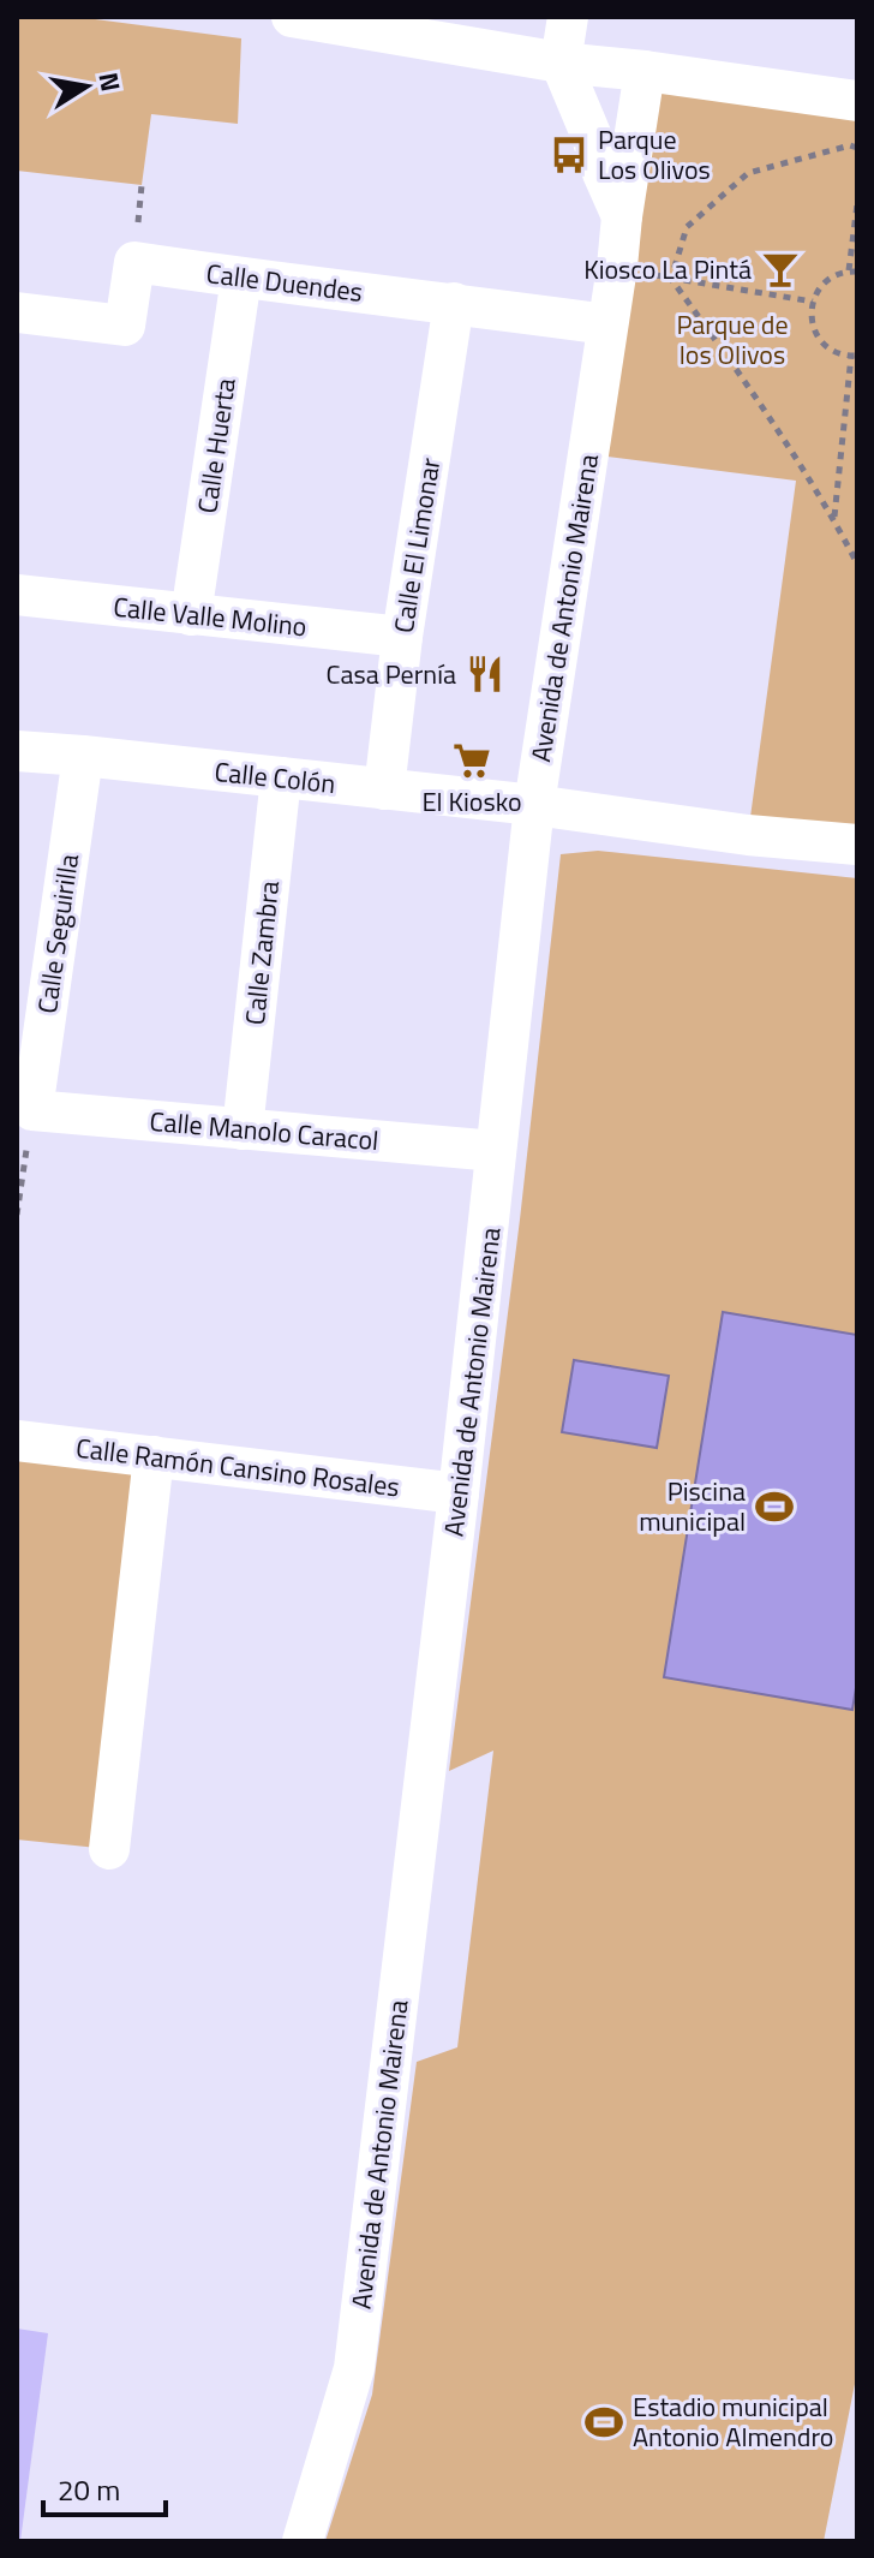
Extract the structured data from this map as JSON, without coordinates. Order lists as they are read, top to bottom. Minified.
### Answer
{"streets":{"street":["Calle Duendes","Calle Huerta","Calle El Limonar","Avenida de Antonio Mairena","Calle Valle Molino","Calle Colón","Calle Seguirilla","Calle Zambra","Calle Manolo Caracol","Calle Ramón Cansino Rosales"]},"crossings":[["Calle Duendes","Calle Huerta"],["Calle Duendes","Calle El Limonar"],["Calle Duendes","Avenida de Antonio Mairena"],["Calle Huerta","Calle Valle Molino"],["Calle El Limonar","Calle Valle Molino"],["Calle El Limonar","Calle Colón"],["Avenida de Antonio Mairena","Calle Colón"],["Avenida de Antonio Mairena","Calle Manolo Caracol"],["Avenida de Antonio Mairena","Calle Ramón Cansino Rosales"],["Calle Colón","Calle Seguirilla"],["Calle Colón","Calle Zambra"],["Calle Seguirilla","Calle Manolo Caracol"],["Calle Zambra","Calle Manolo Caracol"]],"parks":["Parque de los Olivos"],"places":{"bus stop":["Parque Los Olivos"],"bar":["Kiosco La Pintá"],"restaurant":["Casa Pernía"],"supermarket":["El Kiosko"],"sports":["Piscina municipal","Estadio municipal Antonio Almendro"]},"scale_bar":"20 m","north":"right"}
